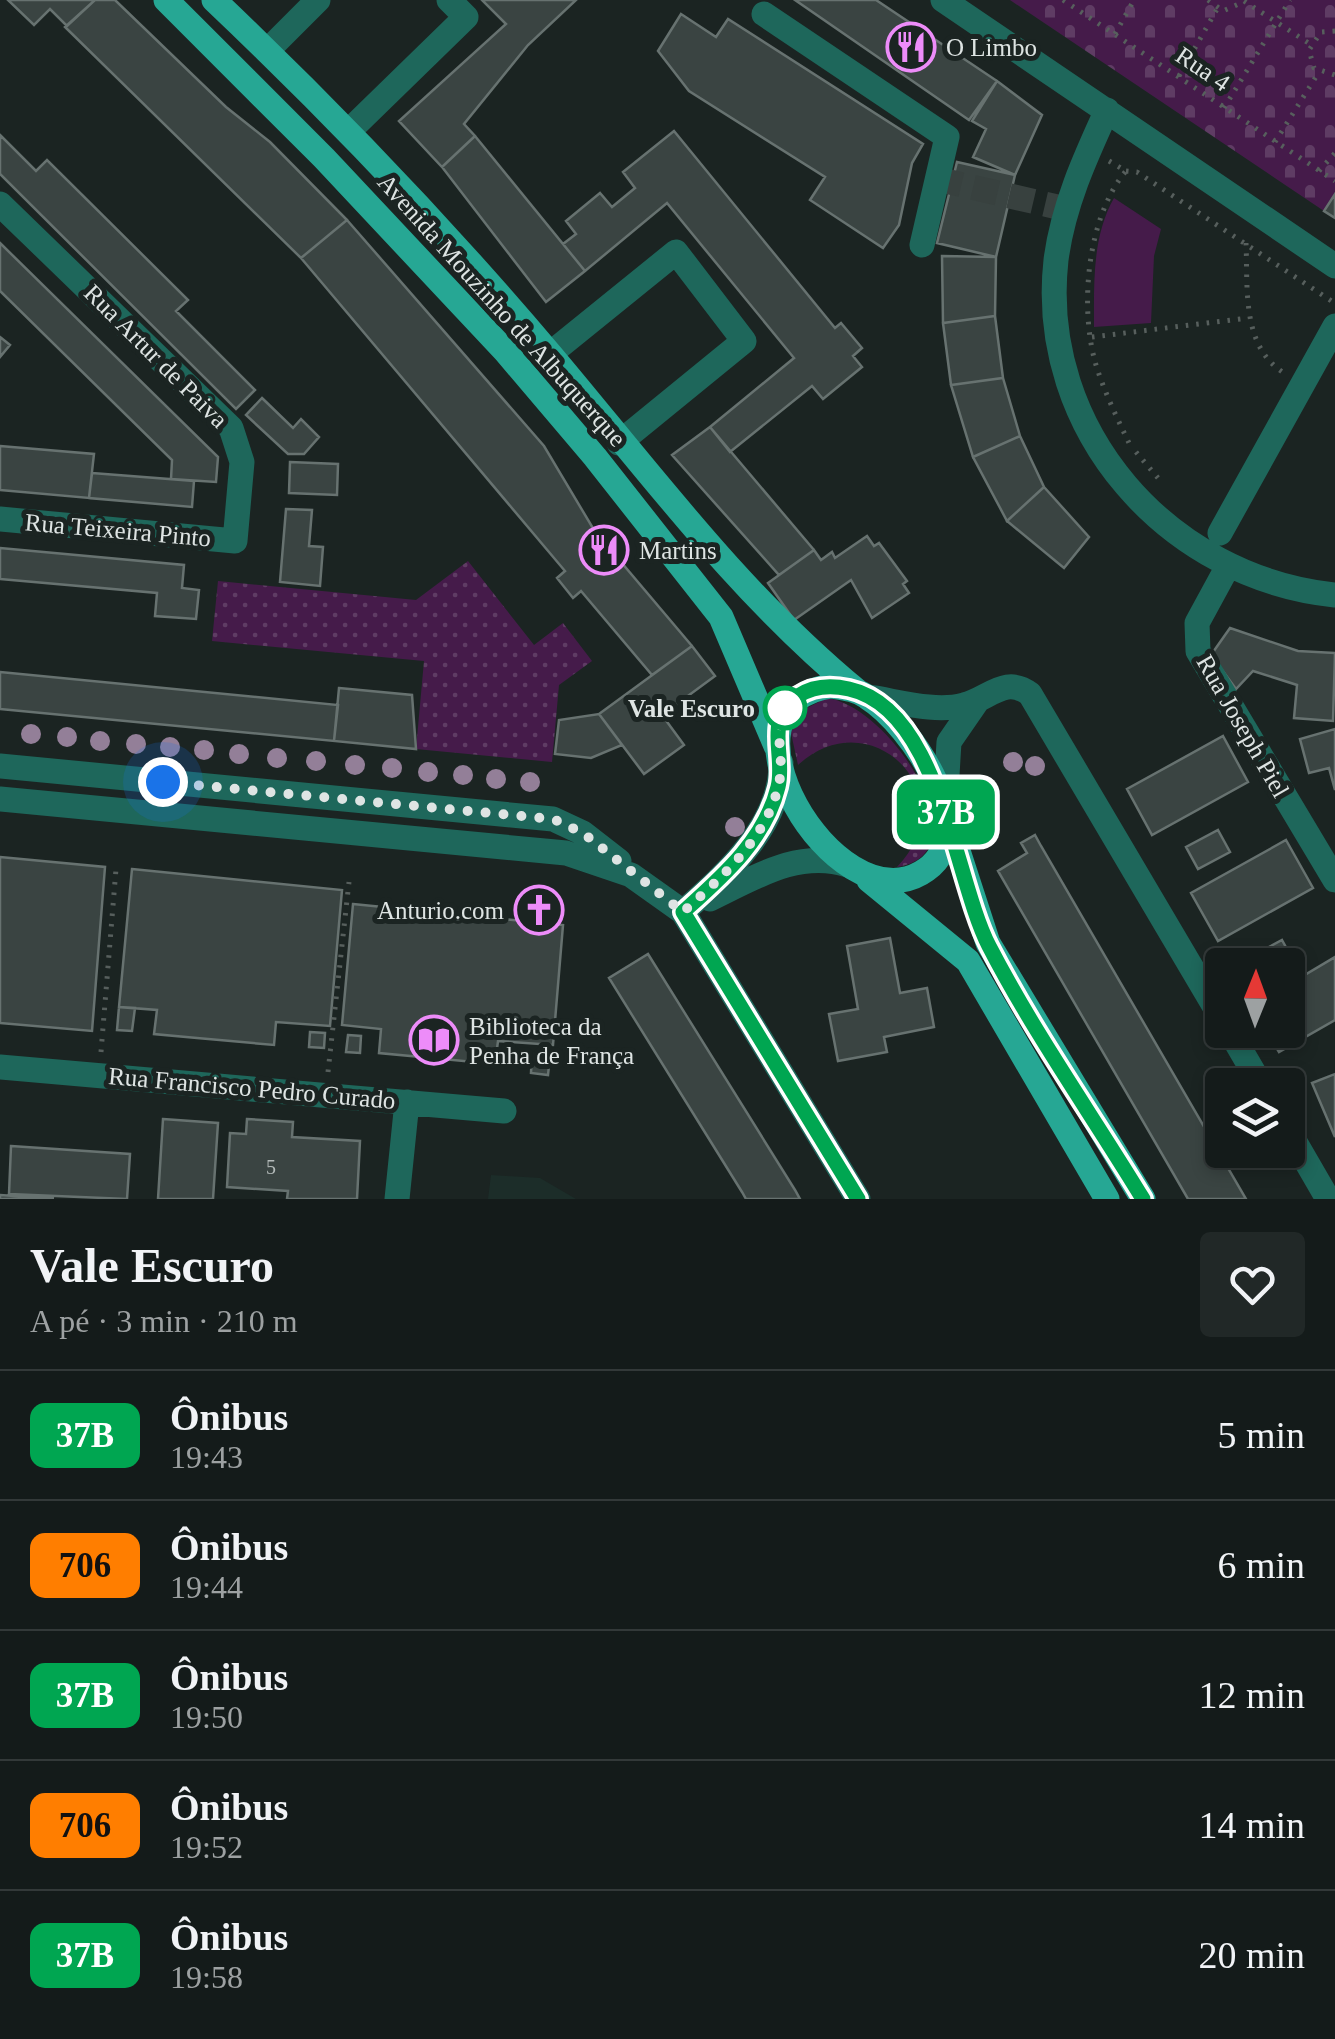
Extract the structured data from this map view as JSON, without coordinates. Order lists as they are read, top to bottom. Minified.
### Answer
{"streets":{"main road":["Avenida Mouzinho de Albuquerque"],"street":["Rua Artur de Paiva","Rua Teixeira Pinto","Rua Joseph Piel","Rua Francisco Pedro Curado"],"path":["Rua 4"]},"crossings":[["Rua Artur de Paiva","Rua Teixeira Pinto"]],"places":{"restaurant":["O Limbo","Martins"],"other":["Vale Escuro"],"church":["Anturio.com"],"library":["Biblioteca da Penha de França"]},"lines":["bus line 37B"],"house_numbers":["5"],"north":"top","page":{"on_map":"37B","heading":["Vale Escuro","A pé · 3 min · 210 m"],"list":[{"mark":"37B","name":"Ônibus","note":"19:43","value":"5 min"},{"mark":"706","name":"Ônibus","note":"19:44","value":"6 min"},{"mark":"37B","name":"Ônibus","note":"19:50","value":"12 min"},{"mark":"706","name":"Ônibus","note":"19:52","value":"14 min"},{"mark":"37B","name":"Ônibus","note":"19:58","value":"20 min"}]}}
